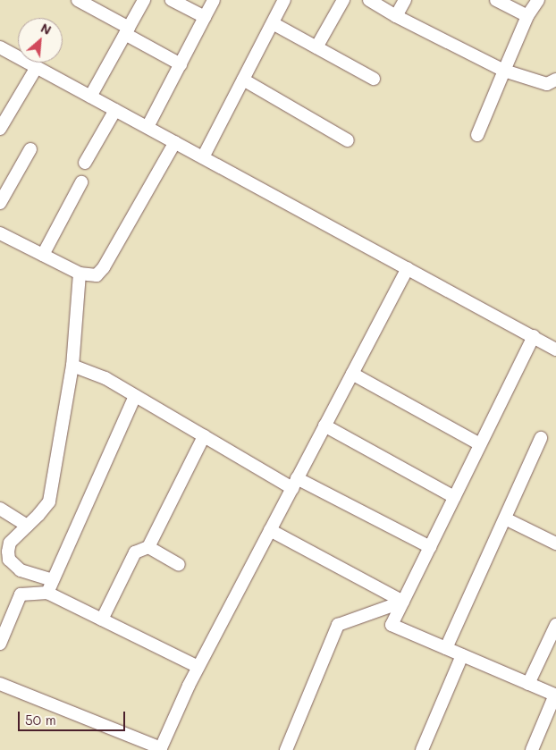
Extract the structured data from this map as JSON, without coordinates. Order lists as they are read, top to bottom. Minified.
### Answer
{"scale_bar":"50 m","north":"top right"}
